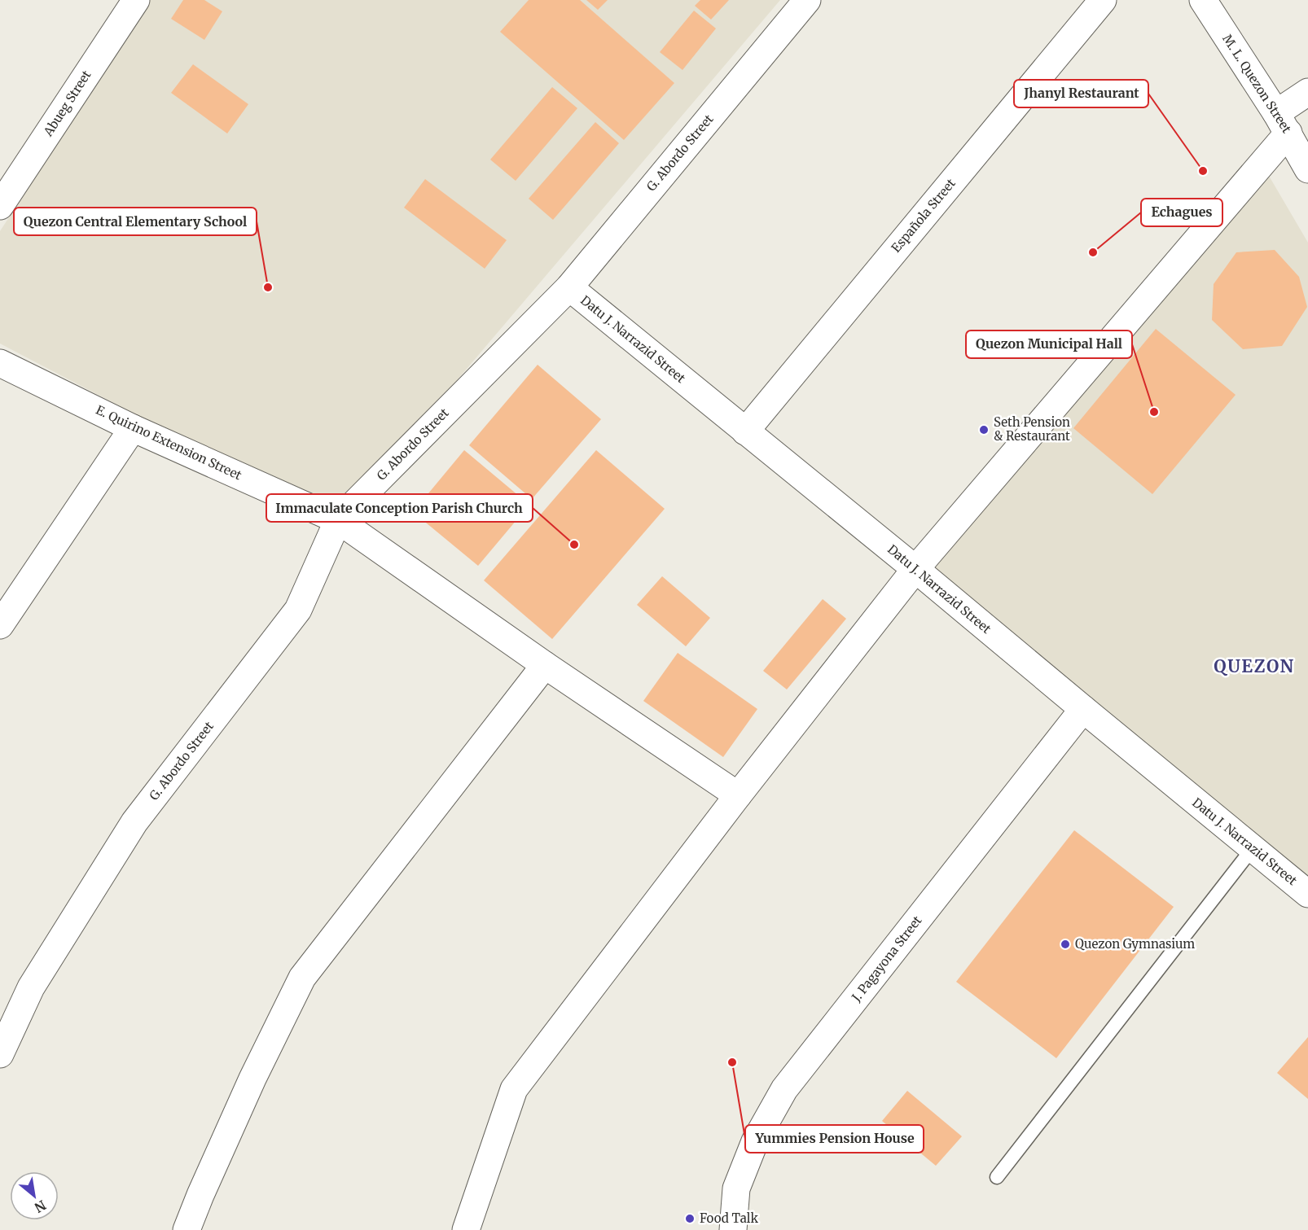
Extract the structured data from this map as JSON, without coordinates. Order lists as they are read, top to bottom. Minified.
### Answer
{"streets":{"street":["M. L. Quezon Street","Abueg Street","G. Abordo Street","Española Street","Datu J. Narrazid Street","E. Quirino Extension Street","J. Pagayona Street"]},"crossings":[["G. Abordo Street","Datu J. Narrazid Street"],["G. Abordo Street","E. Quirino Extension Street"],["Española Street","Datu J. Narrazid Street"],["Datu J. Narrazid Street","J. Pagayona Street"]],"districts":["QUEZON"],"places":["Jhanyl Restaurant","Echagues","Quezon Central Elementary School","Quezon Municipal Hall","Seth Pension & Restaurant","Immaculate Conception Parish Church","Quezon Gymnasium","Yummies Pension House","Food Talk"],"north":"bottom right"}
